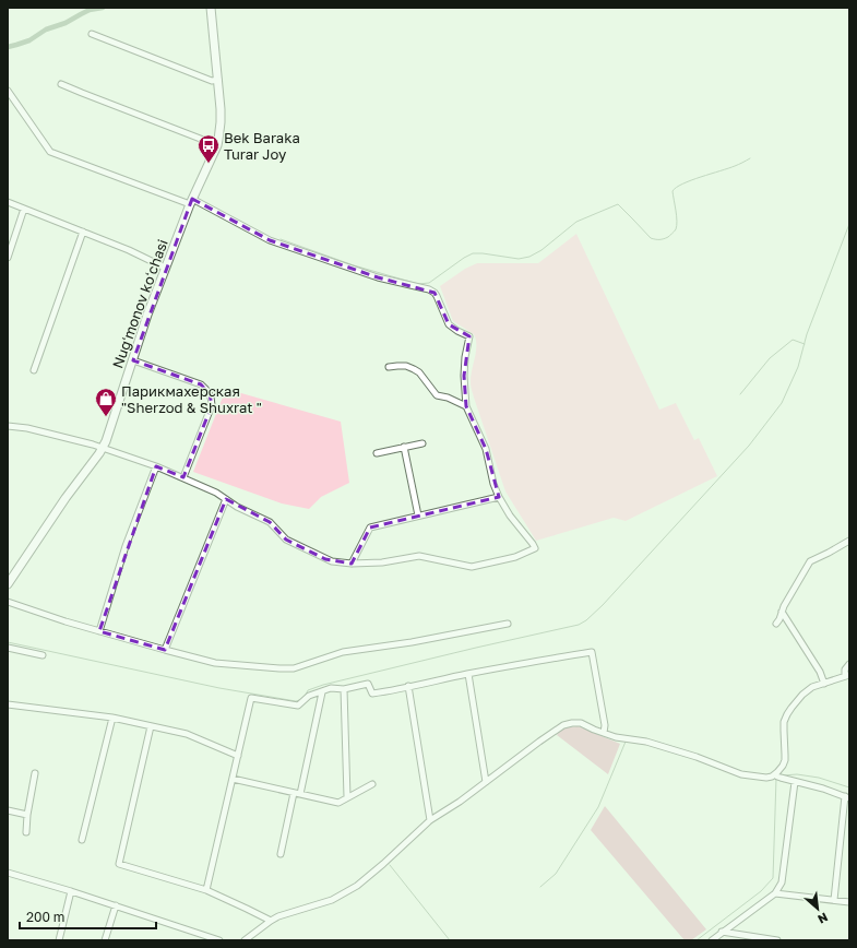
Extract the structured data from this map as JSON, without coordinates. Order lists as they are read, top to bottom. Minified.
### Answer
{"streets":{"main road":["Nugʻmonov koʻchasi"]},"places":{"bus stop":["Bek Baraka Turar Joy"],"shop":["Парикмахерская \"Sherzod & Shuxrat \""]},"scale_bar":"200 m","north":"bottom right"}
